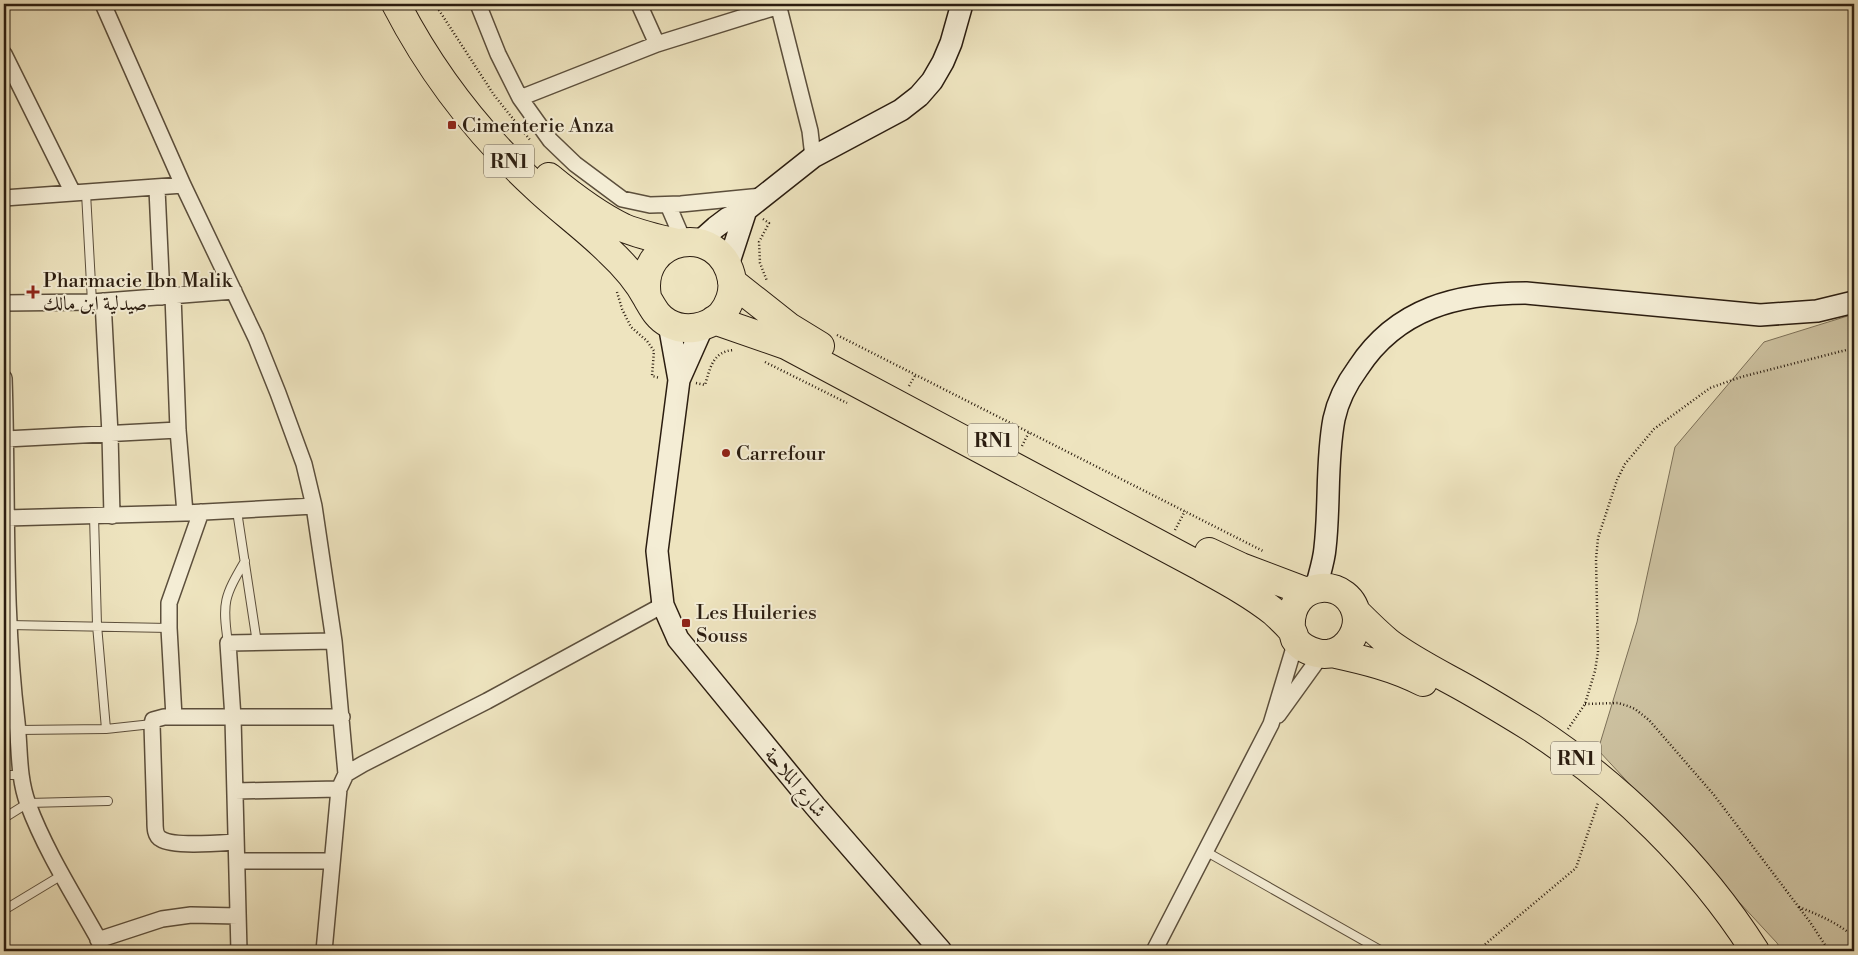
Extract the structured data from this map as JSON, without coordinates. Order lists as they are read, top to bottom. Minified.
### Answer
{"streets":{"highway":["RN1"],"street":["شارع الملاحة"]},"places":{"transit":["Cimenterie Anza","Les Huileries Souss"],"health":["Pharmacie Ibn Malik صيدلية ابن مالك"],"other":["Carrefour"]}}
